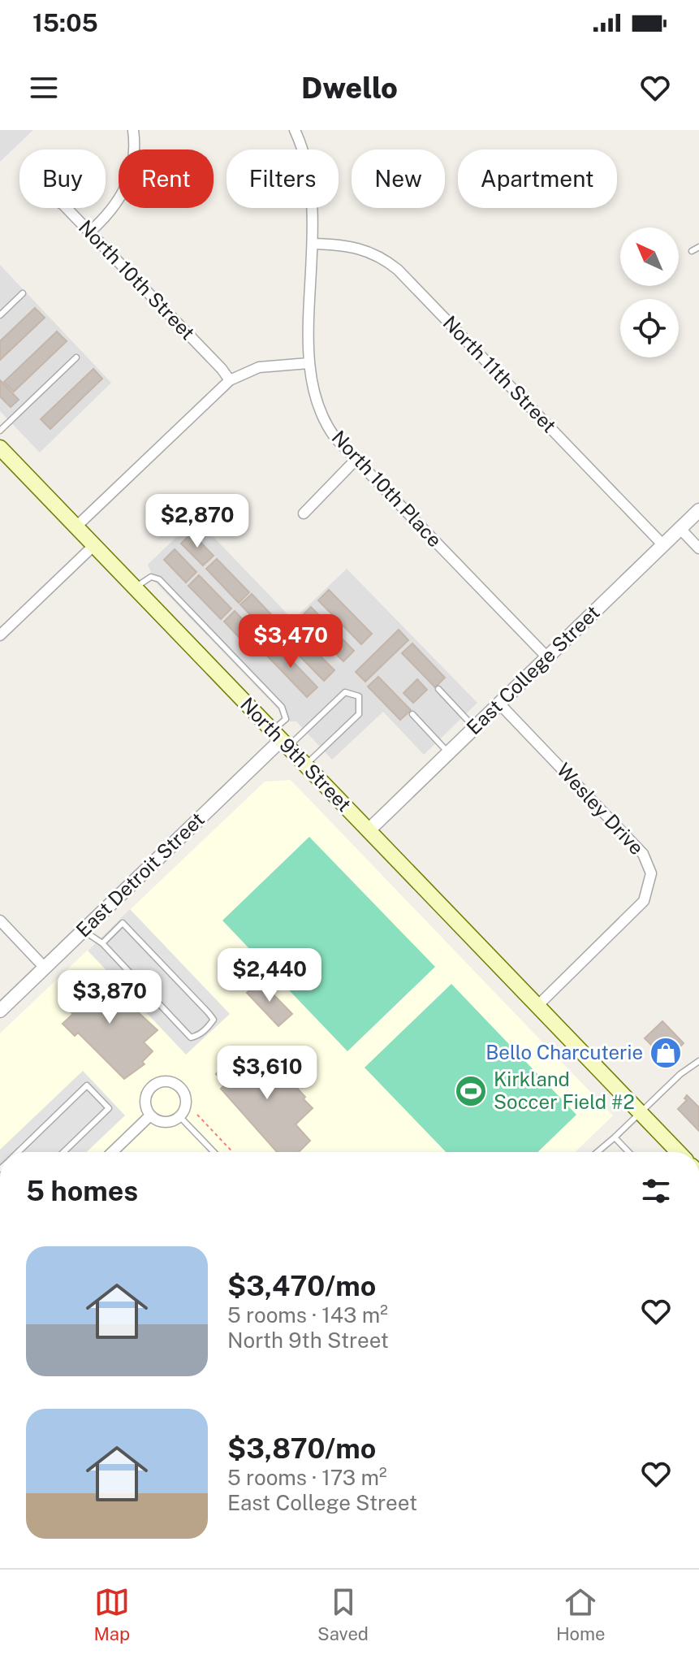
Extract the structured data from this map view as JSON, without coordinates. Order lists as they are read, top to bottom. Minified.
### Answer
{"streets":{"main road":["North 9th Street"],"street":["North 10th Street","North 11th Street","North 10th Place","East College Street","Wesley Drive","East Detroit Street"]},"crossings":[["North 11th Street","North 10th Place"],["North 11th Street","East College Street"],["North 10th Place","East College Street"],["East College Street","North 9th Street"],["East College Street","Wesley Drive"],["North 9th Street","Wesley Drive"],["North 9th Street","East Detroit Street"]],"places":{"shop":["Bello Charcuterie"],"sports":["Kirkland Soccer Field #2"]},"north":"top left","page":{"status":"15:05","header":"Dwello","chip":["Buy","Rent","Filters","New","Apartment"],"price":["$2,870","$3,470","$2,440","$3,870","$3,610"],"heading":"5 homes","list":[{"name":"$3,470/mo","note":"5 rooms · 143 m² · North 9th Street"},{"name":"$3,870/mo","note":"5 rooms · 173 m² · East College Street"}],"tabs":["Map","Saved","Home"]}}
